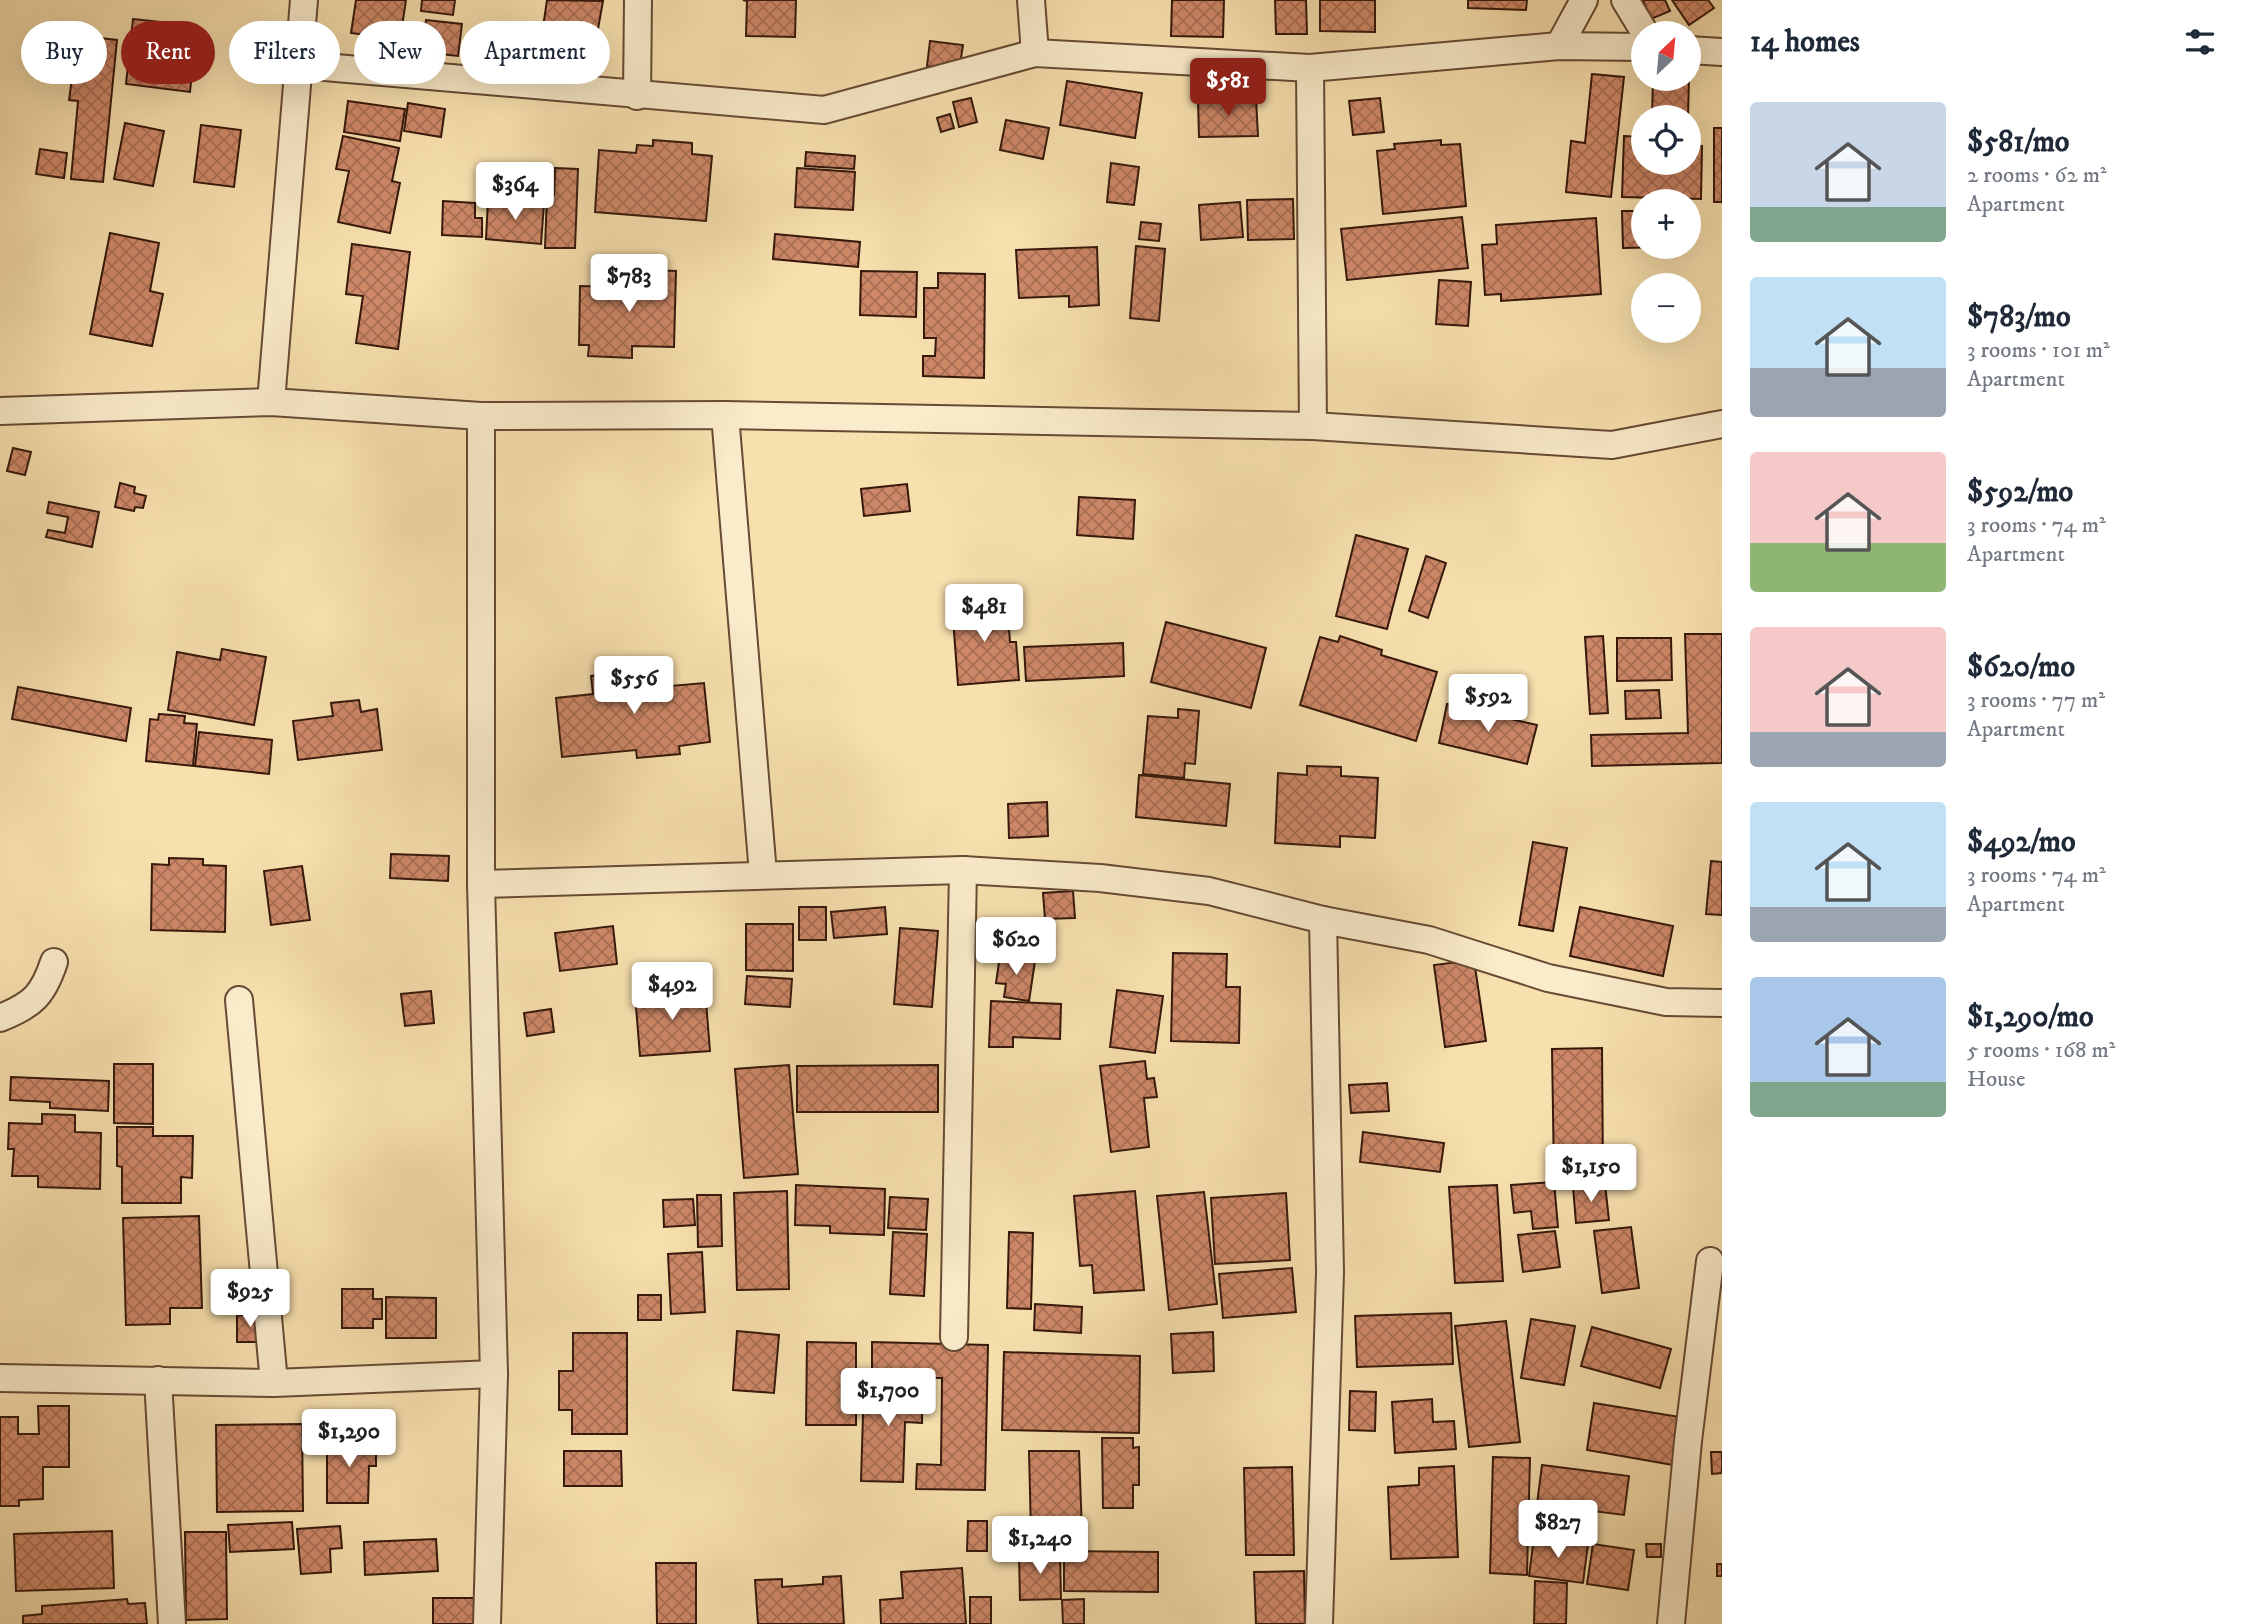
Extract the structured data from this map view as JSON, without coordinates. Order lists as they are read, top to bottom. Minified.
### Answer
{"north":"top right","page":{"heading":"14 homes","map_buttons":["+","−"],"chip":["Buy","Rent","Filters","New","Apartment"],"price":["$581","$364","$783","$481","$556","$592","$620","$492","$1,150","$925","$1,700","$1,290","$827","$1,240"],"list":[{"name":"$581/mo","note":"2 rooms · 62 m² · Apartment"},{"name":"$783/mo","note":"3 rooms · 101 m² · Apartment"},{"name":"$592/mo","note":"3 rooms · 74 m² · Apartment"},{"name":"$620/mo","note":"3 rooms · 77 m² · Apartment"},{"name":"$492/mo","note":"3 rooms · 74 m² · Apartment"},{"name":"$1,290/mo","note":"5 rooms · 168 m² · House"}]}}
